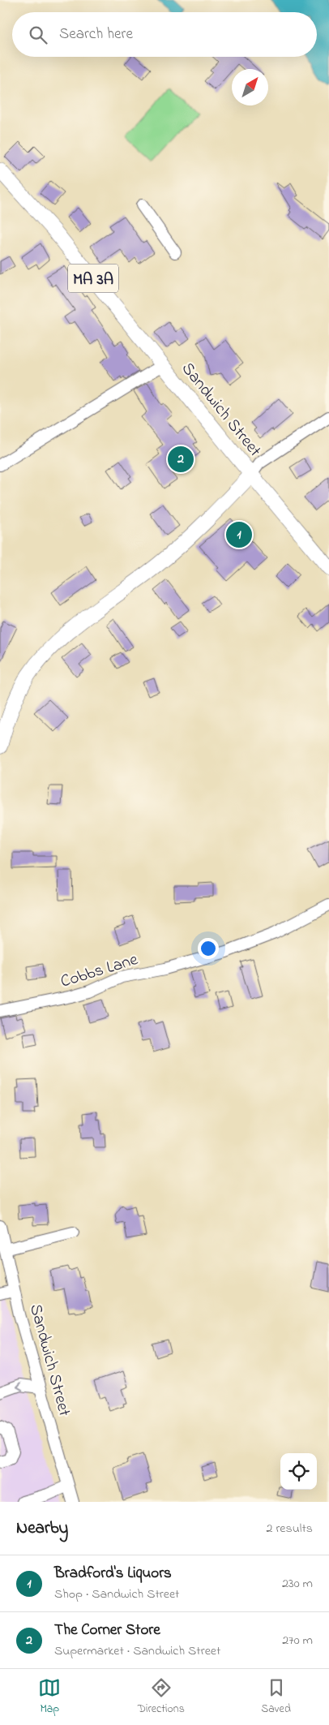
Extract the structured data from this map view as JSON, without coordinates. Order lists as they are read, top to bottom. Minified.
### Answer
{"streets":{"main road":["MA 3A","Sandwich Street"],"street":["Cobbs Lane"]},"crossings":[["MA 3A","Sandwich Street"]],"north":"top right","page":{"search":"Search here","pins":["2","1"],"heading":["Nearby","2 results"],"list":[{"mark":"1","name":"Bradford's Liquors","note":"Shop · Sandwich Street","value":"230 m"},{"mark":"2","name":"The Corner Store","note":"Supermarket · Sandwich Street","value":"270 m"}],"nav":["Map","Directions","Saved"]}}
